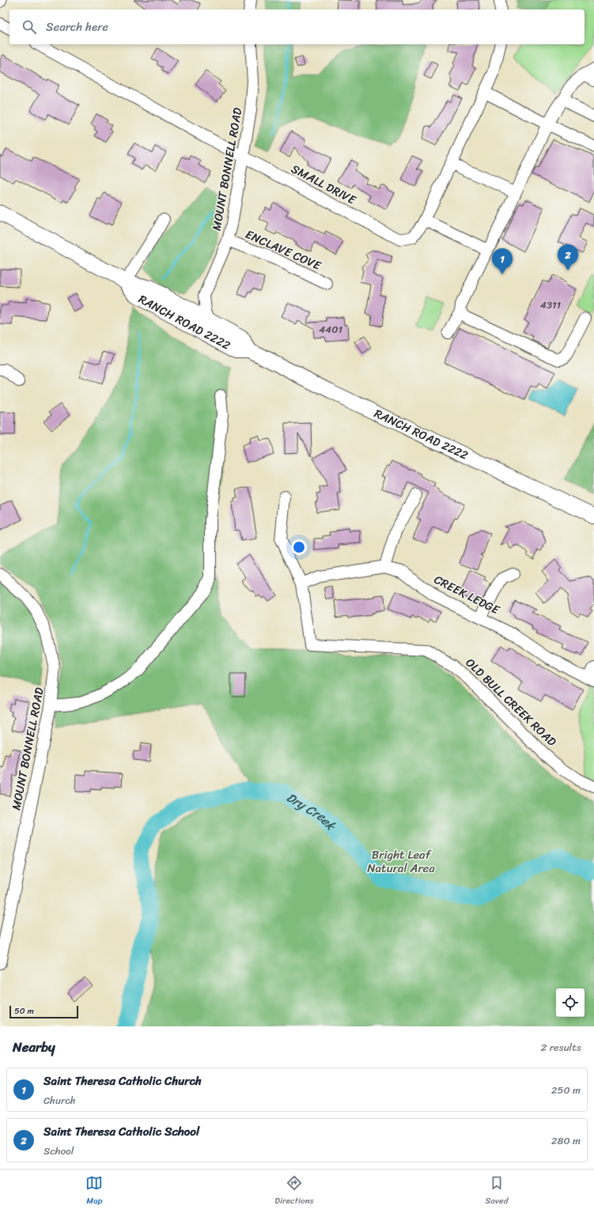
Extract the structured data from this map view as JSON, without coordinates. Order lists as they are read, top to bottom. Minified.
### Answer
{"streets":{"main road":["RANCH ROAD 2222"],"street":["MOUNT BONNELL ROAD","SMALL DRIVE","ENCLAVE COVE","CREEK LEDGE","OLD BULL CREEK ROAD"]},"crossings":[["MOUNT BONNELL ROAD","SMALL DRIVE"],["MOUNT BONNELL ROAD","ENCLAVE COVE"],["MOUNT BONNELL ROAD","RANCH ROAD 2222"],["CREEK LEDGE","OLD BULL CREEK ROAD"]],"water":["Dry Creek"],"parks":["Bright Leaf Natural Area"],"house_numbers":["4311","4401"],"scale_bar":"50 m","page":{"search":"Search here","pins":["2","1"],"scale":"50 m","heading":["Nearby","2 results"],"list":[{"mark":"1","name":"Saint Theresa Catholic Church","note":"Church","value":"250 m"},{"mark":"2","name":"Saint Theresa Catholic School","note":"School","value":"280 m"}],"nav":["Map","Directions","Saved"]}}
